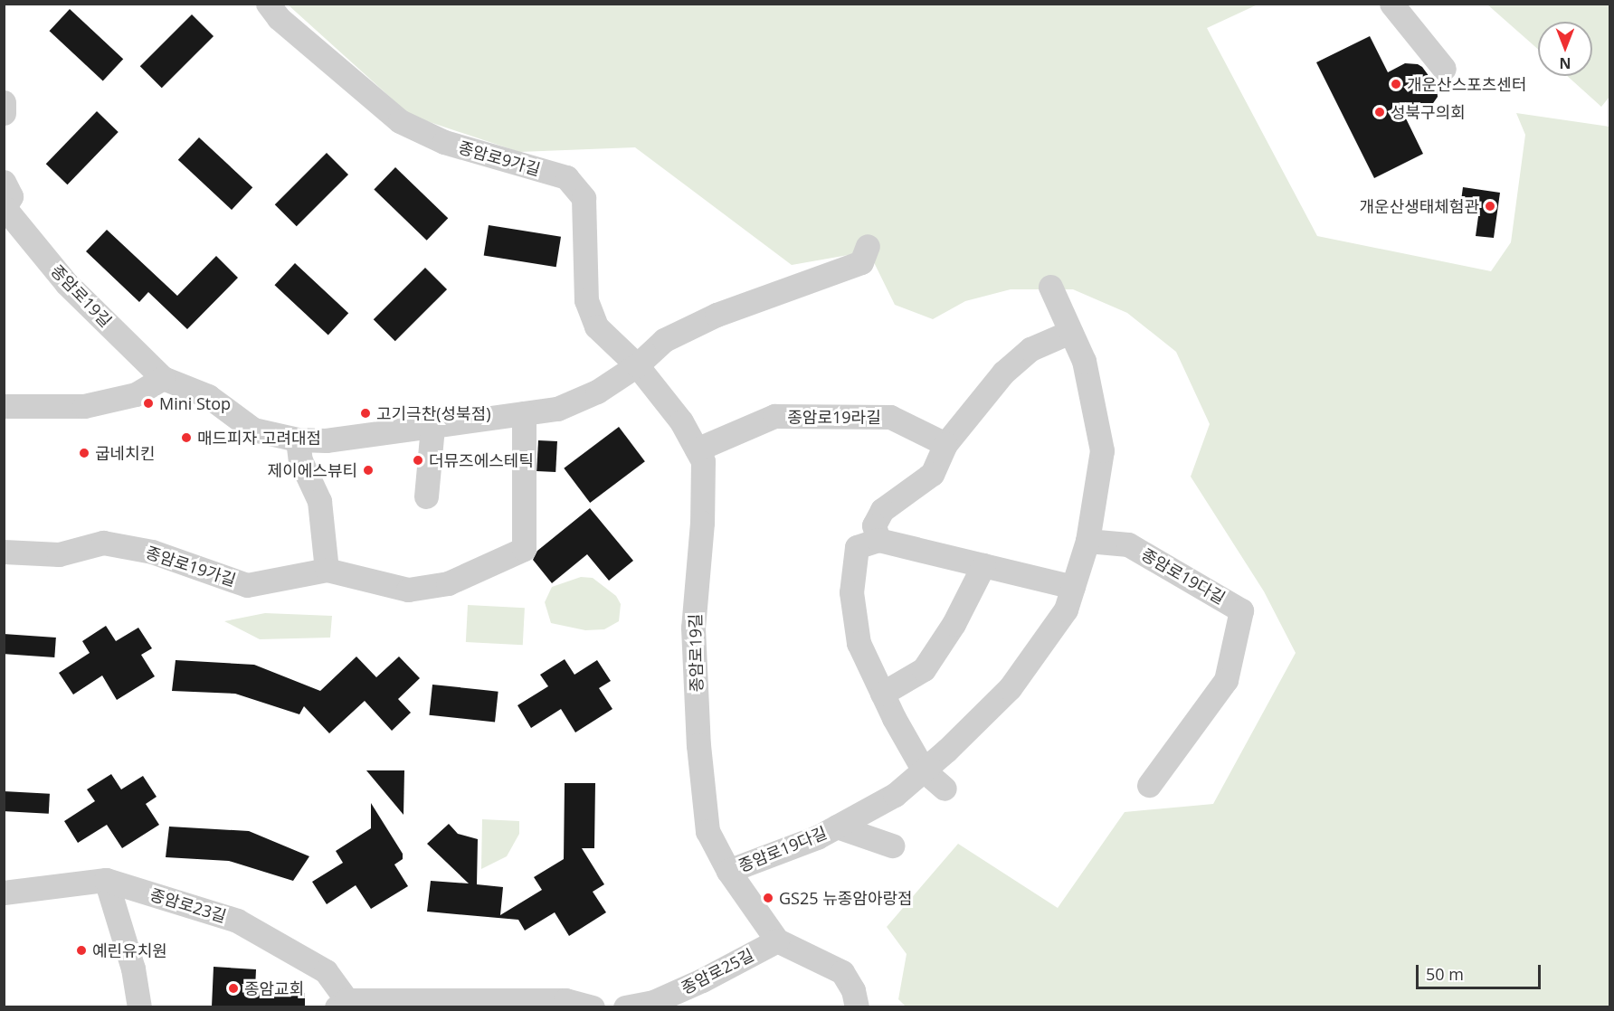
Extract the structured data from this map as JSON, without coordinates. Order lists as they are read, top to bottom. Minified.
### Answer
{"streets":{"street":["종암로9가길","종암로19길","종암로19라길","종암로19가길","종암로19다길","종암로23길","종암로25길"]},"crossings":[["종암로9가길","종암로19길"],["종암로19길","종암로19라길"],["종암로19길","종암로19가길"],["종암로19길","종암로19다길"],["종암로19길","종암로25길"]],"places":["개운산스포츠센터","성북구의회","개운산생태체험관","Mini Stop","고기극찬(성북점)","매드피자 고려대점","굽네치킨","더뮤즈에스테틱","제이에스뷰티","GS25 뉴종암아랑점","예린유치원","종암교회"],"scale_bar":"50 m","north":"bottom"}
